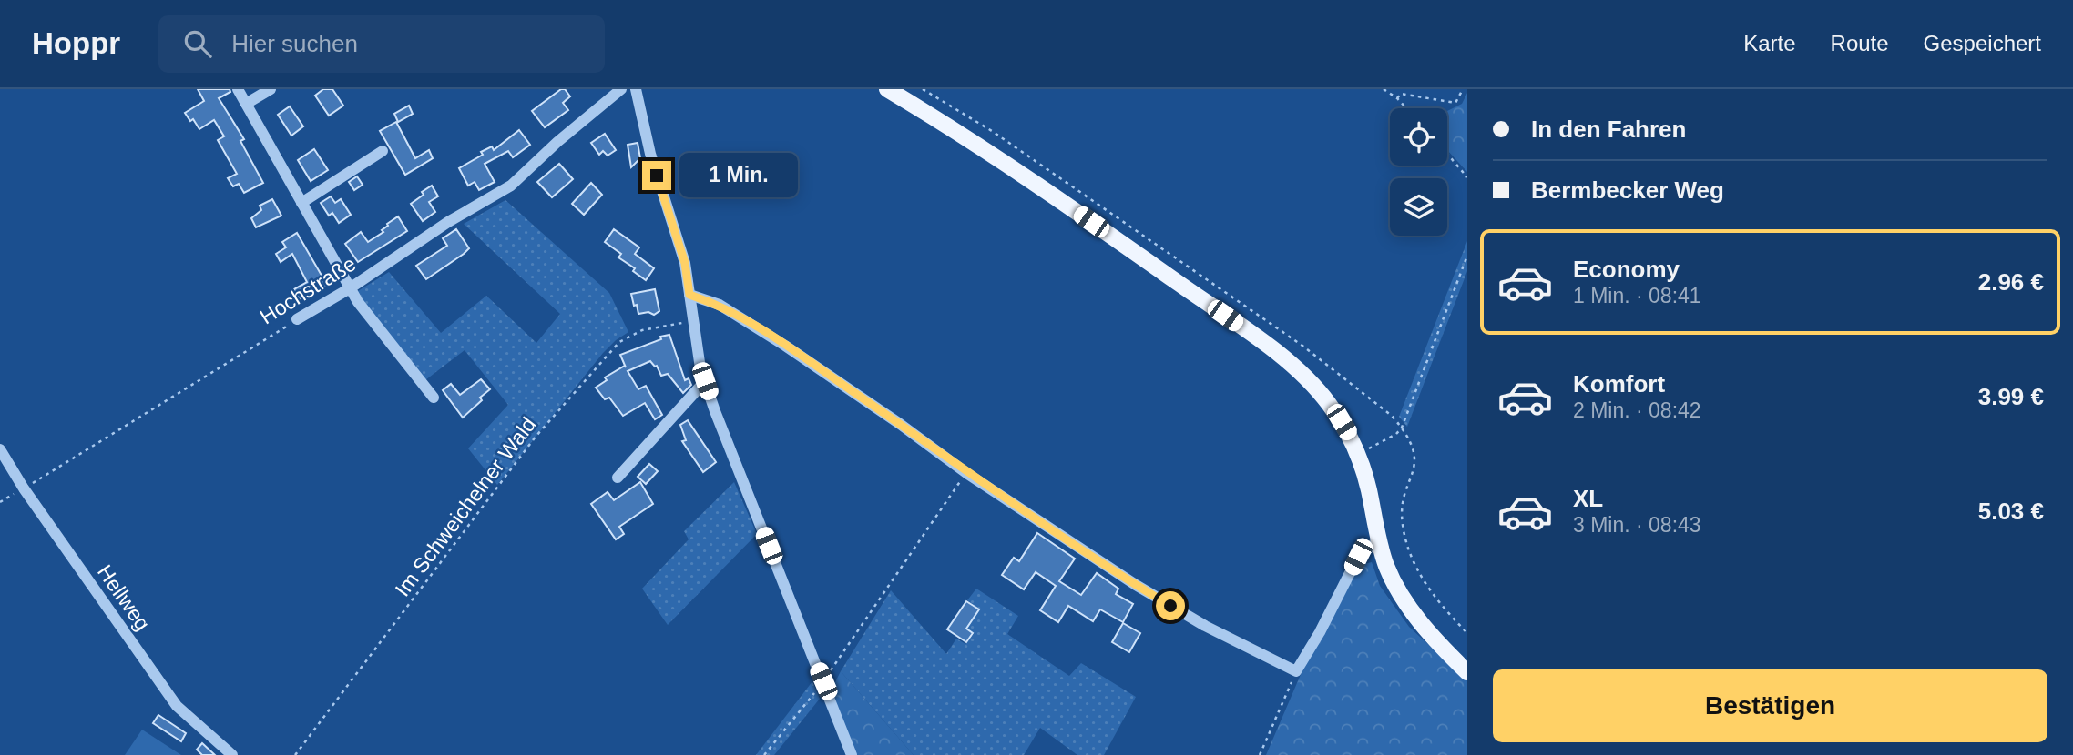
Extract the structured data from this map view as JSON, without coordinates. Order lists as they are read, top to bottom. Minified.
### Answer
{"streets":{"street":["Hochstraße","Hellweg"],"path":["Im Schweichelner Wald"]},"crossings":[["Hochstraße","Hellweg"]],"page":{"header":"Hoppr","search":"Hier suchen","nav":["Karte","Route","Gespeichert"],"banner":["In den Fahren","Bermbecker Weg"],"bubble":"1 Min.","list":[{"name":"Economy","note":"1 Min. · 08:41","value":"2.96 €"},{"name":"Komfort","note":"2 Min. · 08:42","value":"3.99 €"},{"name":"XL","note":"3 Min. · 08:43","value":"5.03 €"}],"buttons":"Bestätigen"}}
